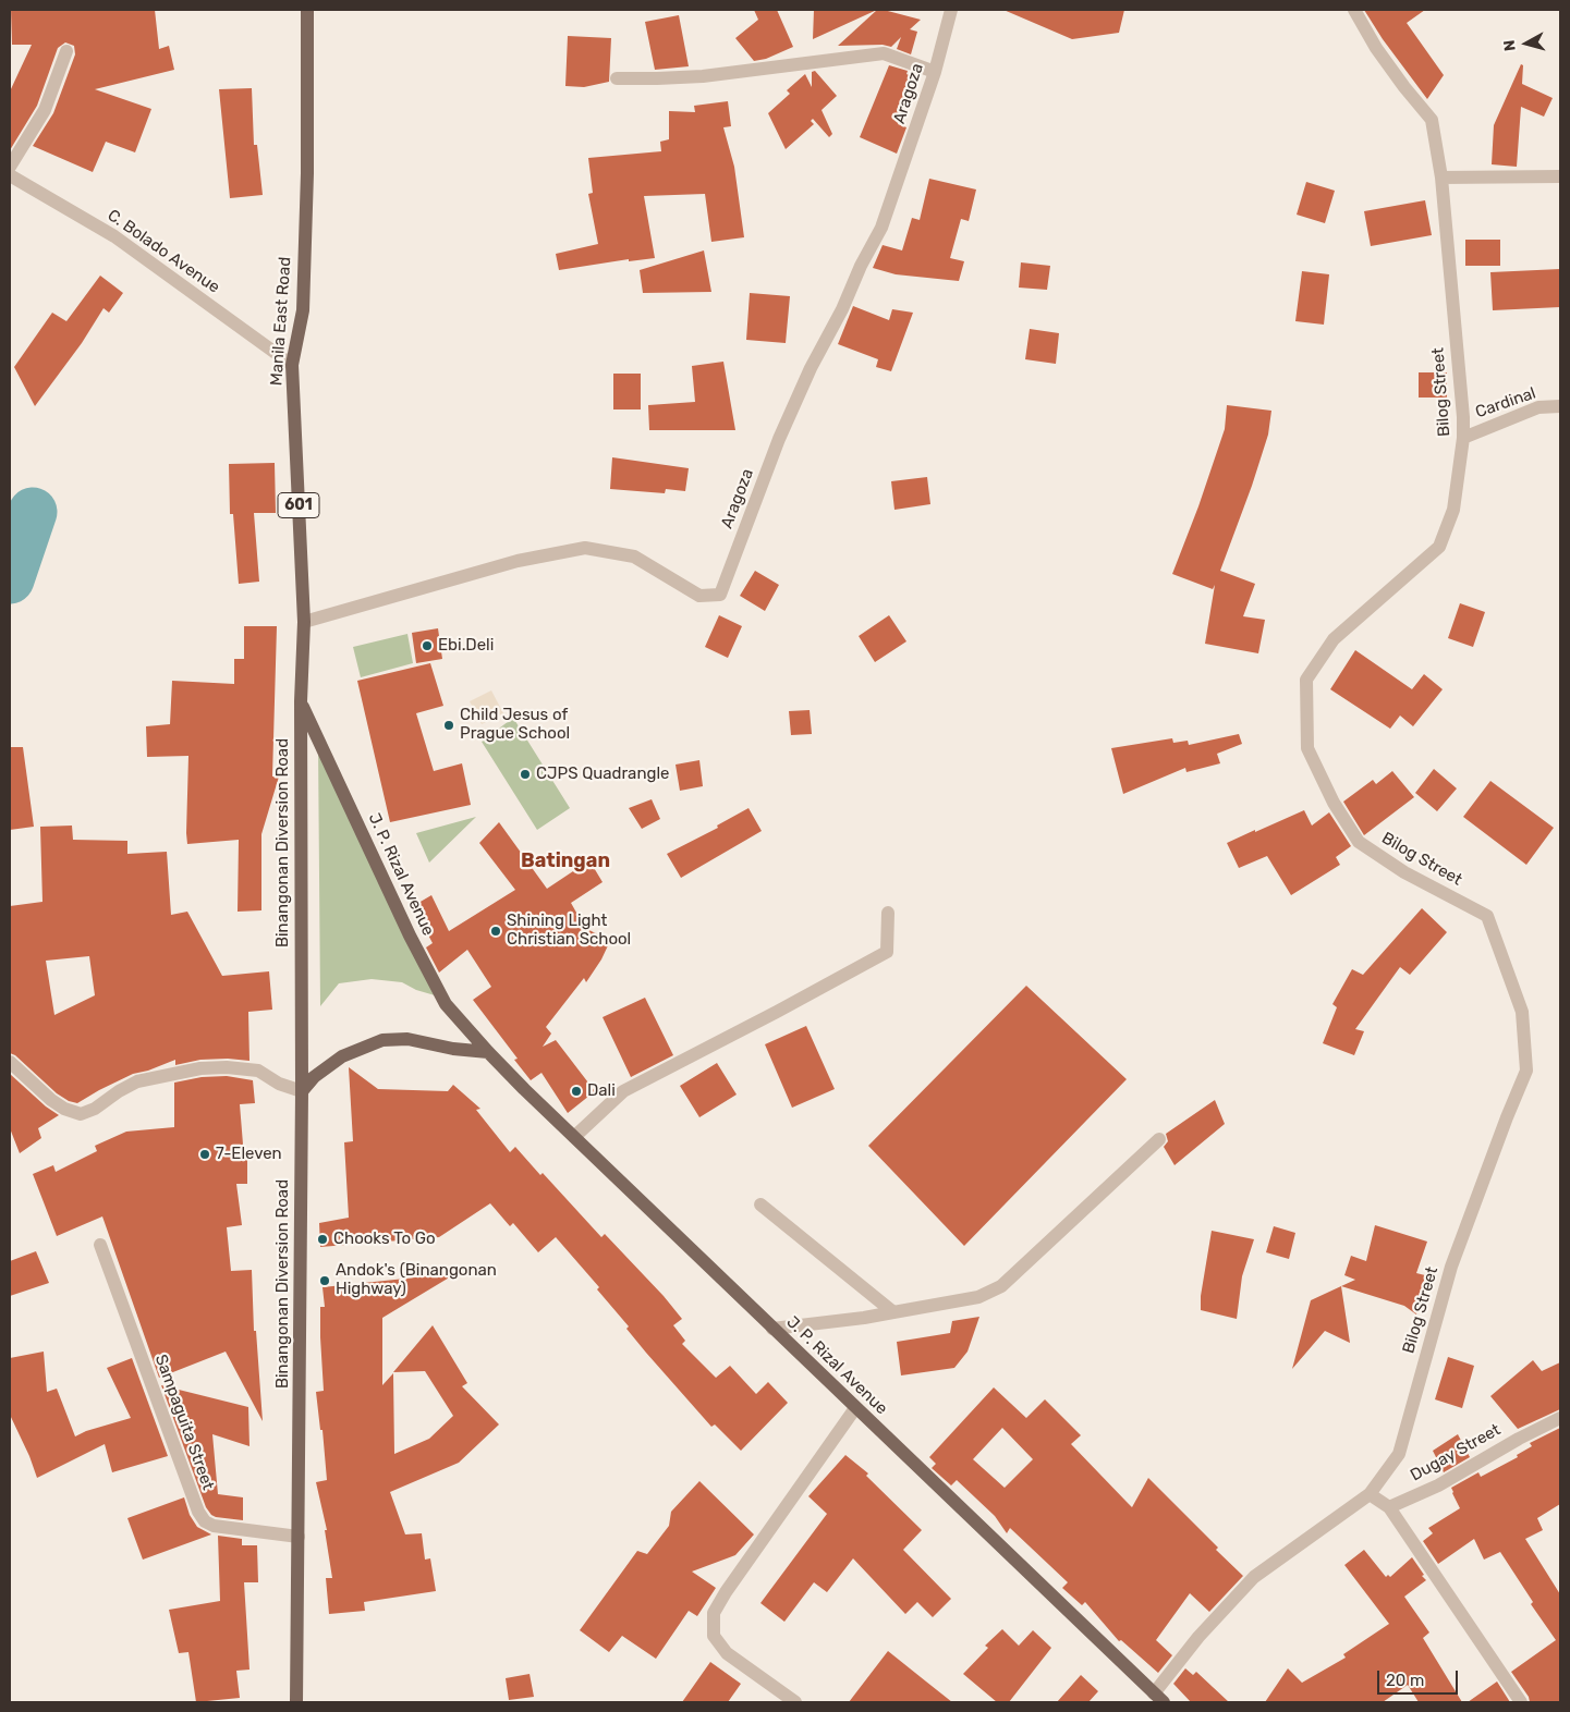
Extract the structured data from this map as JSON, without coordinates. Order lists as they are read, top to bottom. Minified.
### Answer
{"streets":{"main road":["Manila East Road","601","Binangonan Diversion Road","J. P. Rizal Avenue"],"street":["Aragoza","C. Bolado Avenue","Bilog Street","Cardinal","Sampaguita Street","Dugay Street"]},"crossings":[["Aragoza","Manila East Road"],["C. Bolado Avenue","Manila East Road"],["Manila East Road","Binangonan Diversion Road"],["Manila East Road","J. P. Rizal Avenue"],["Bilog Street","Cardinal"],["Bilog Street","J. P. Rizal Avenue"],["Binangonan Diversion Road","J. P. Rizal Avenue"],["Binangonan Diversion Road","Sampaguita Street"]],"districts":["Batingan"],"places":["Ebi.Deli","Child Jesus of Prague School","CJPS Quadrangle","Shining Light Christian School","Dali","7-Eleven","Chooks To Go","Andok's (Binangonan Highway)"],"scale_bar":"20 m","north":"left"}
